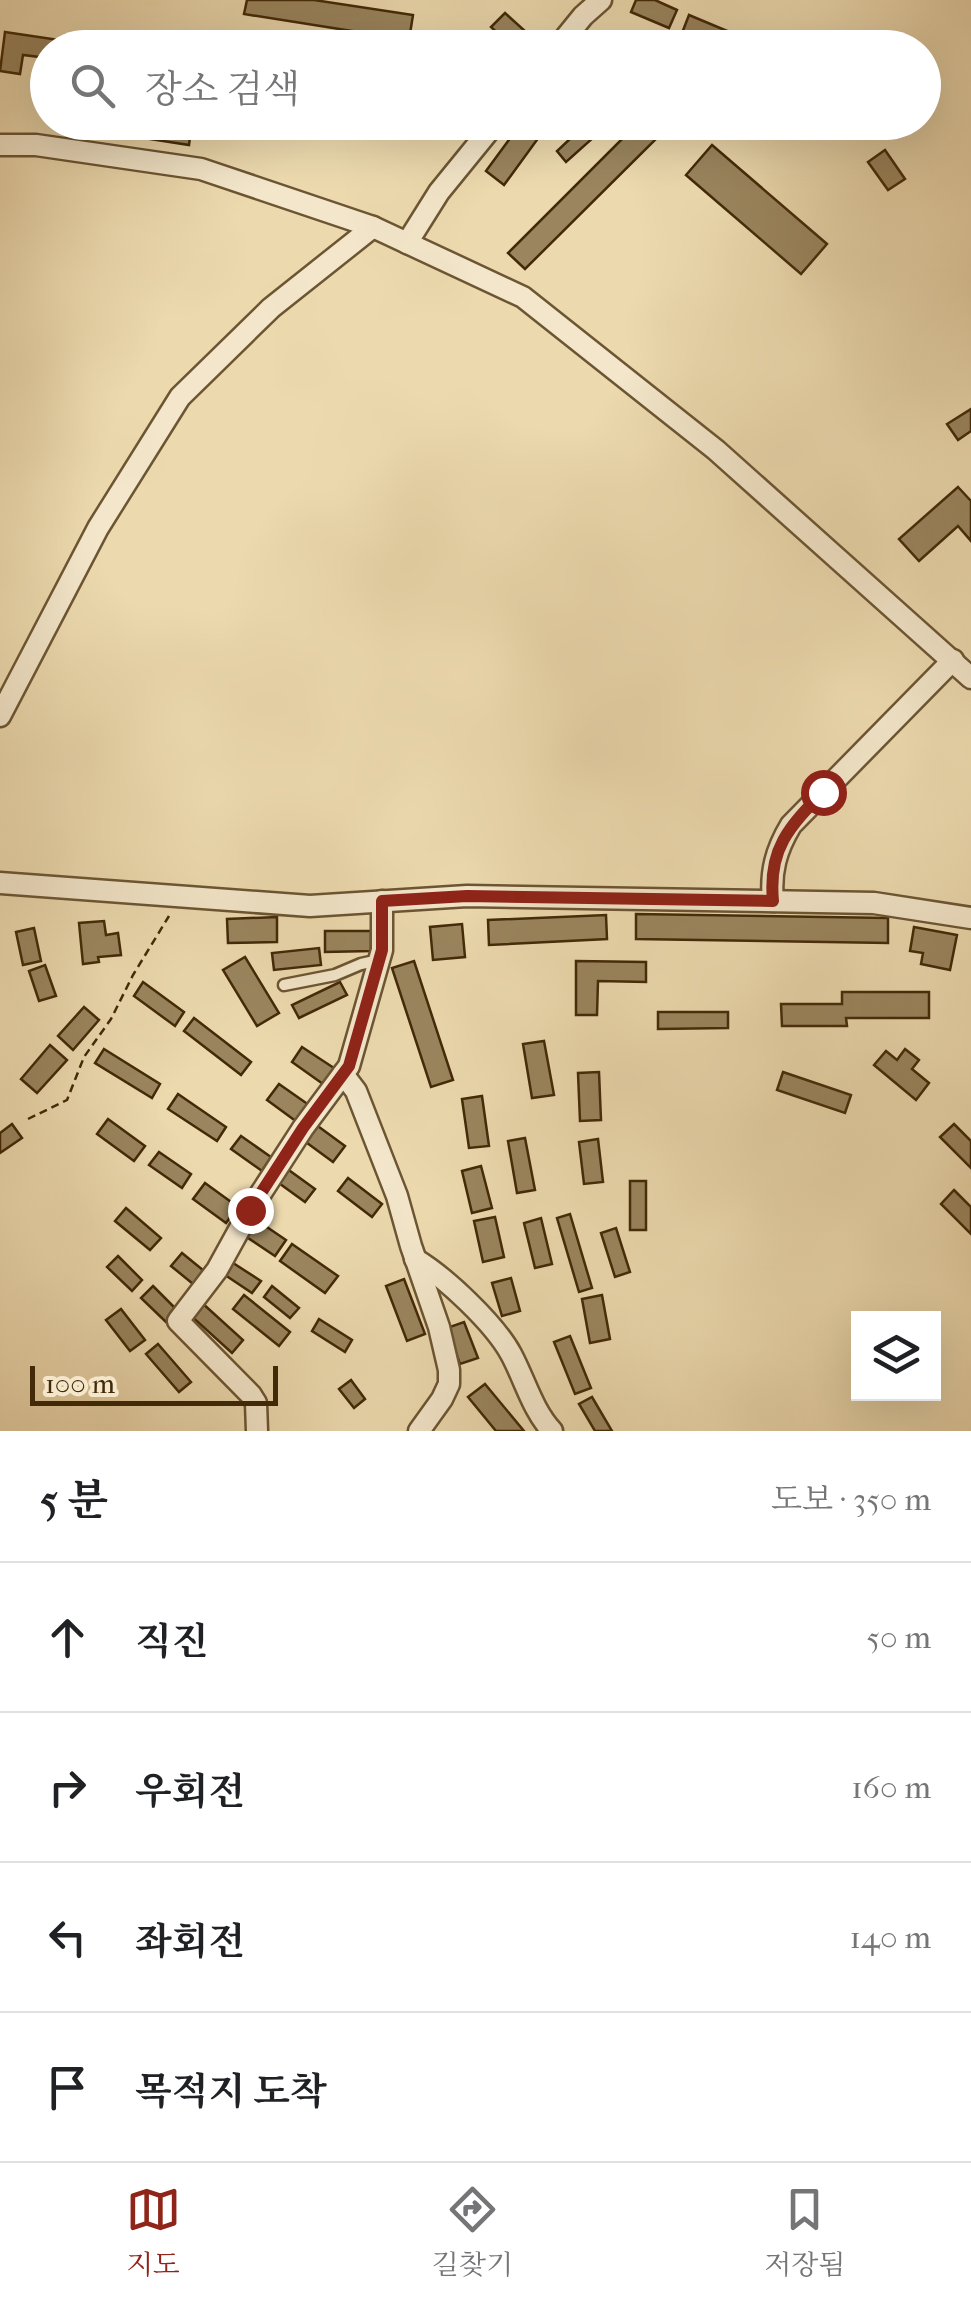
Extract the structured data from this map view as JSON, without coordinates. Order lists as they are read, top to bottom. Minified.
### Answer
{"scale_bar":"100 m","page":{"search":"장소 검색","scale":"100 m","heading":["5 분","도보 · 350 m"],"list":[["직진","50 m"],["우회전","160 m"],["좌회전","140 m"],"목적지 도착"],"nav":["지도","길찾기","저장됨"]}}
